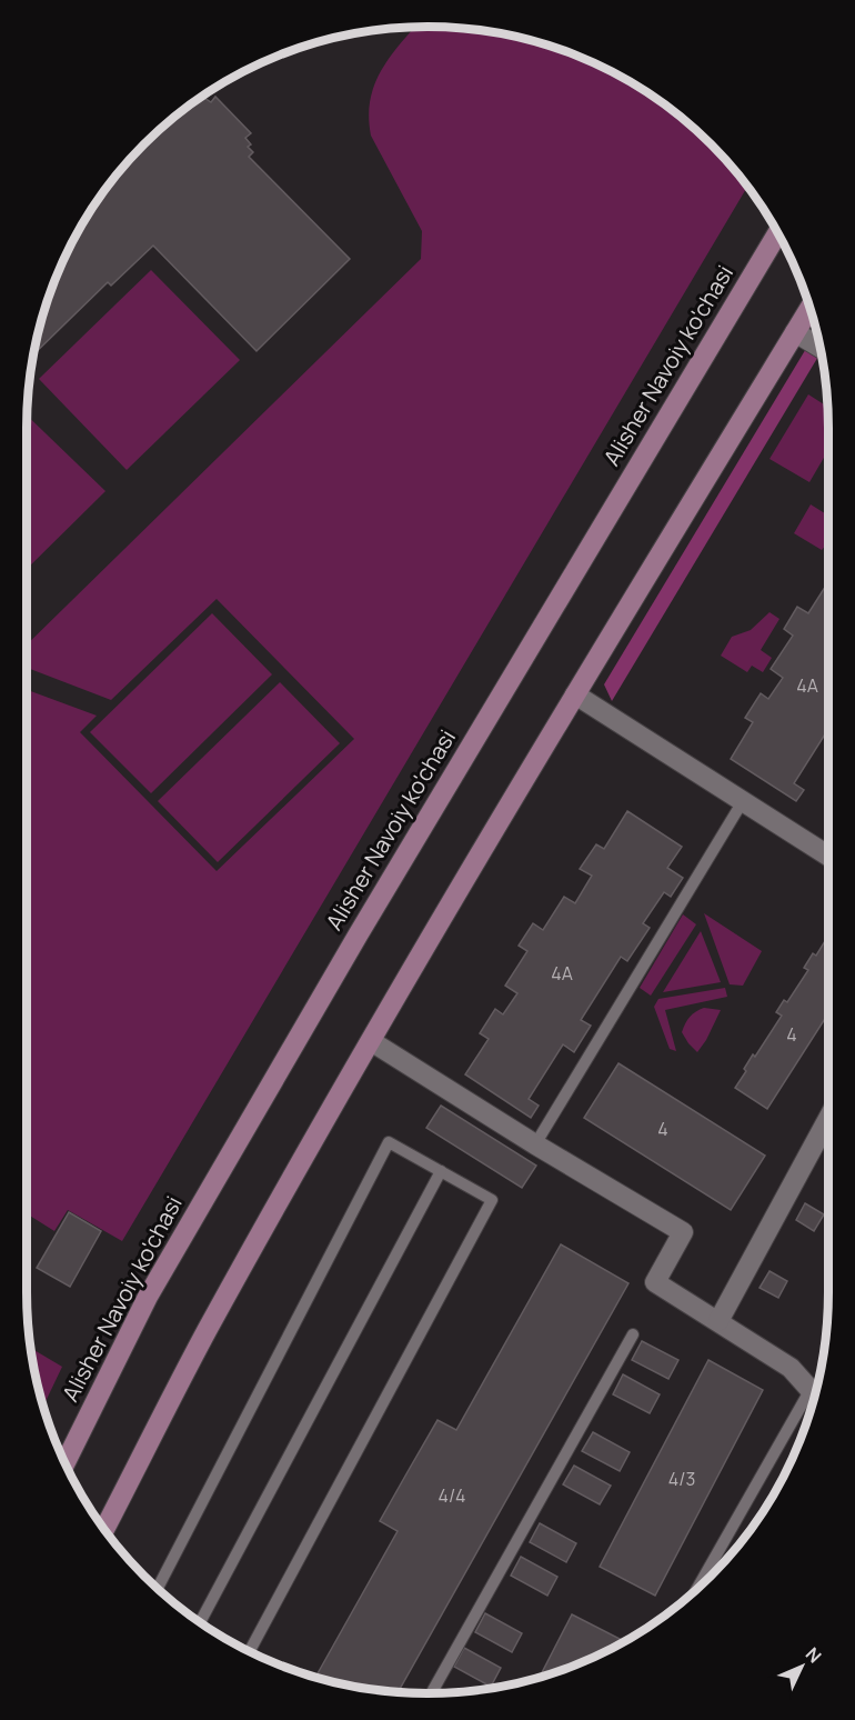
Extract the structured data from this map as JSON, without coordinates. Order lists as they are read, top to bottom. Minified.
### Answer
{"streets":{"main road":["Alisher Navoiy ko'chasi"]},"house_numbers":["4A","4A","4","4","4/3","4/4"],"north":"top right"}
